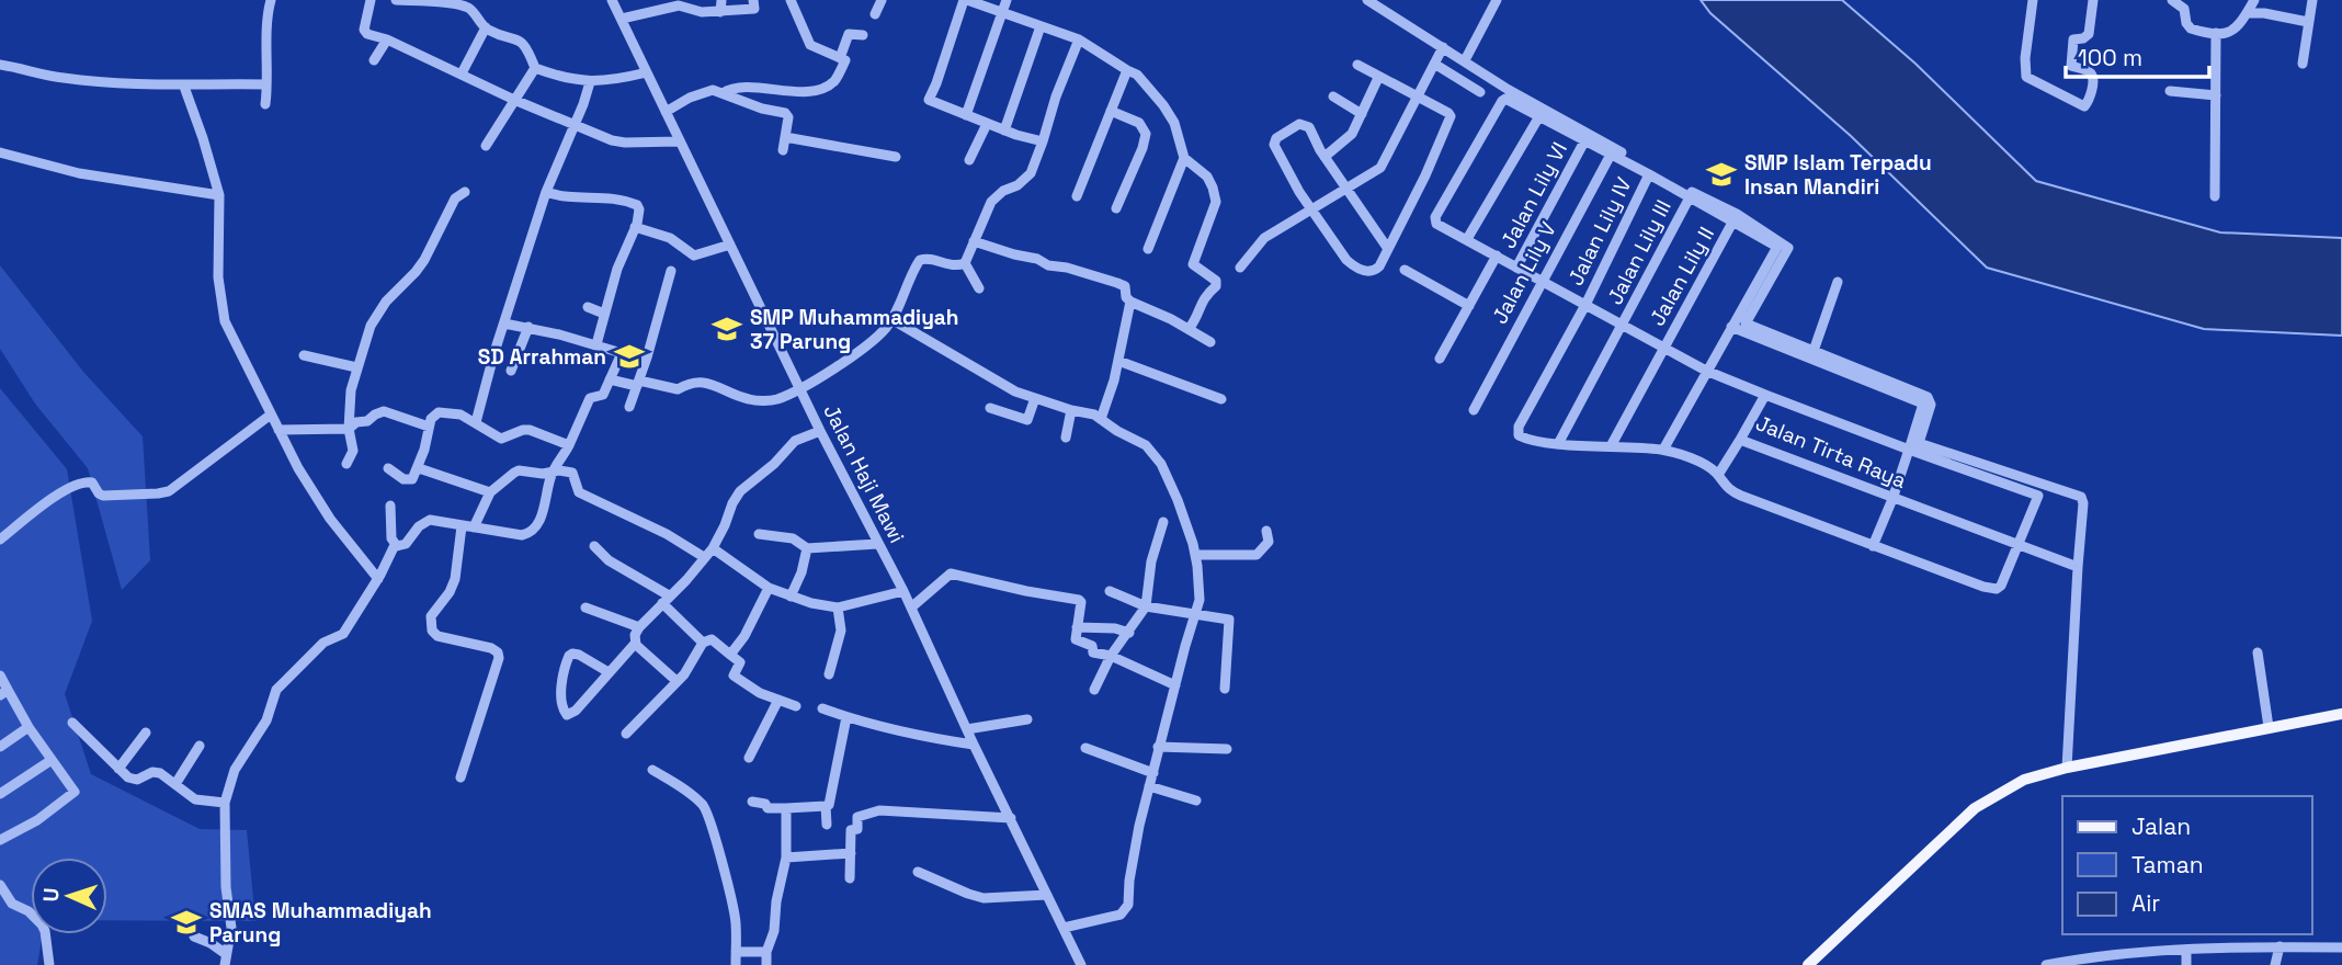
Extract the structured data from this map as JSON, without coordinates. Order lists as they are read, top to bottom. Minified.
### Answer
{"streets":{"street":["Jalan Lily VI","Jalan Lily IV","Jalan Lily III","Jalan Lily V","Jalan Lily II","Jalan Tirta Raya","Jalan Haji Mawi"]},"crossings":[["Jalan Lily VI","Jalan Tirta Raya"],["Jalan Lily IV","Jalan Lily III"],["Jalan Lily IV","Jalan Tirta Raya"],["Jalan Lily III","Jalan Tirta Raya"],["Jalan Lily V","Jalan Tirta Raya"],["Jalan Lily II","Jalan Tirta Raya"]],"places":{"school or university":["SMP Islam Terpadu Insan Mandiri","SMP Muhammadiyah 37 Parung","SD Arrahman","SMAS Muhammadiyah Parung"]},"legend":["Jalan","Taman","Air"],"scale_bar":"100 m","north":"left"}
